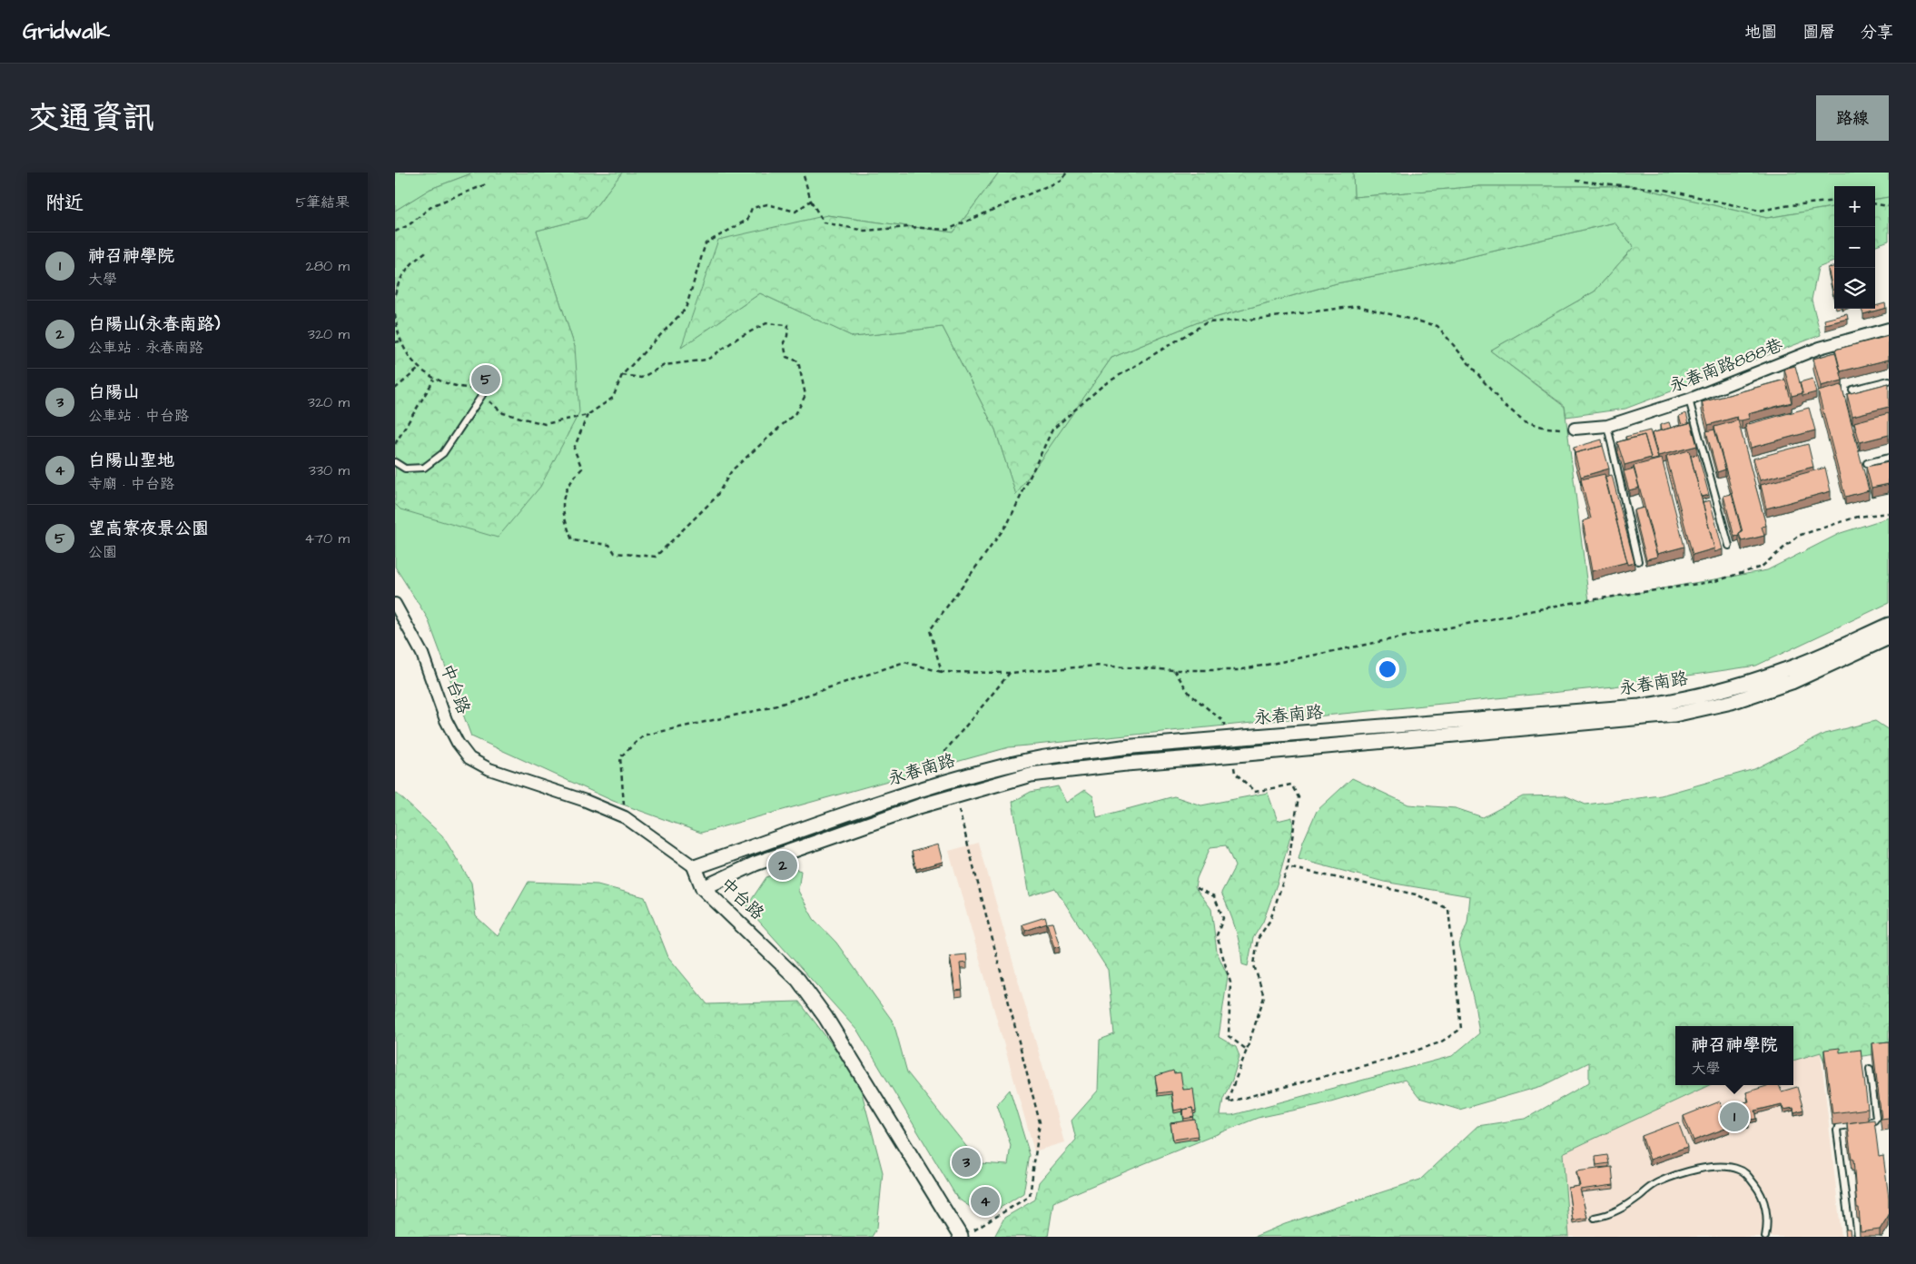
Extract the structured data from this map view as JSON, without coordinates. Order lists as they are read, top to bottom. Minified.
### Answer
{"streets":{"street":["永春南路888巷","永春南路","中台路"]},"crossings":[["永春南路","中台路"]],"page":{"header":"Gridwalk","nav":["地圖","圖層","分享"],"title":"交通資訊","buttons":"路線","heading":["附近","5筆結果"],"map_buttons":["+","−"],"list":[{"mark":"1","name":"神召神學院","note":"大學","value":"280 m"},{"mark":"2","name":"白陽山(永春南路)","note":"公車站 · 永春南路","value":"320 m"},{"mark":"3","name":"白陽山","note":"公車站 · 中台路","value":"320 m"},{"mark":"4","name":"白陽山聖地","note":"寺廟 · 中台路","value":"330 m"},{"mark":"5","name":"望高寮夜景公園","note":"公園","value":"470 m"}],"pins":["5","2","1","3","4"],"popup":["神召神學院","大學"]}}
